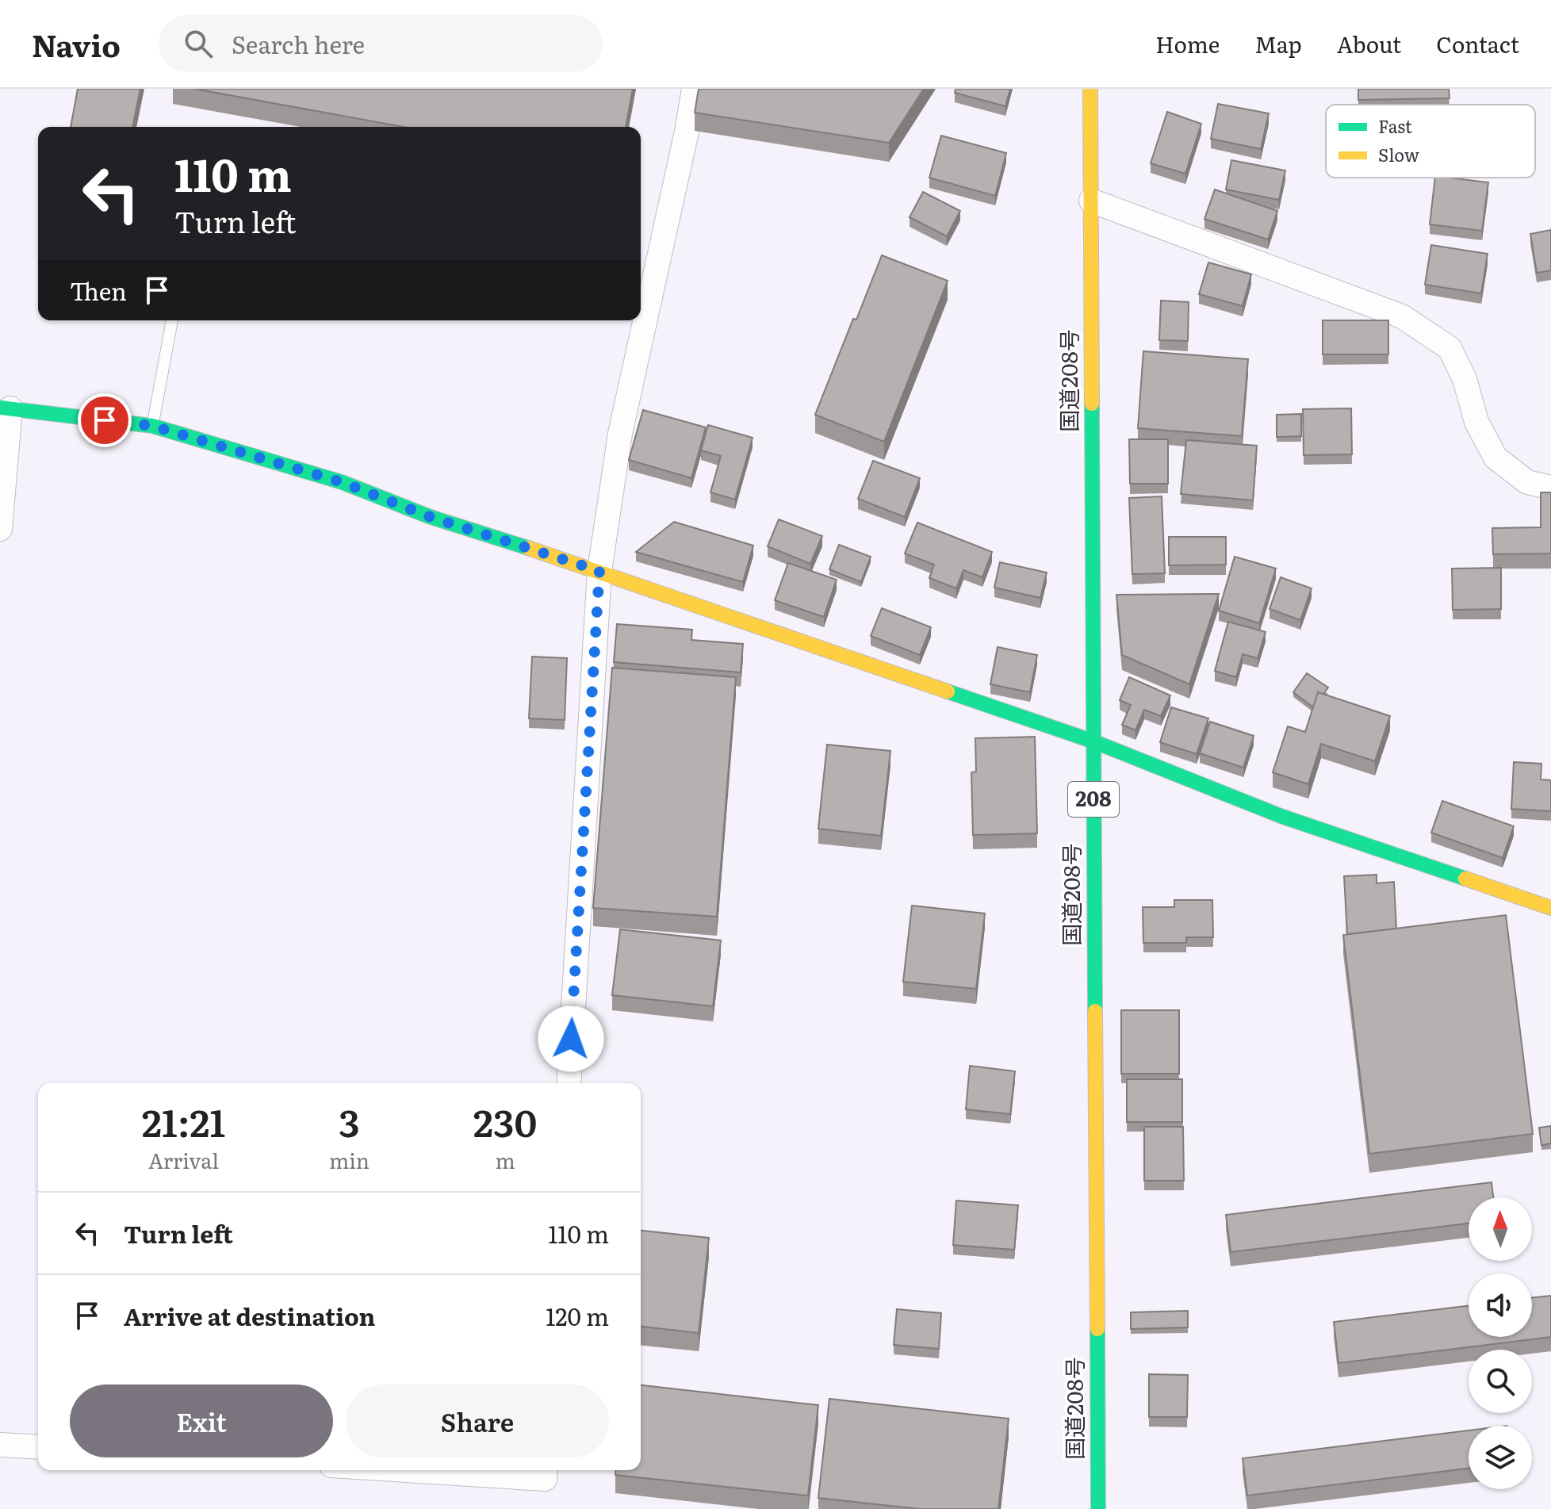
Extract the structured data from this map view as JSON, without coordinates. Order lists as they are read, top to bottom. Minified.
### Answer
{"streets":{"main road":["国道208号","208"]},"legend":["Fast","Slow"],"north":"top","page":{"header":"Navio","search":"Search here","nav":["Home","Map","About","Contact"],"turn":["110 m","Turn left"],"then":"Then","eta":["21:21","Arrival","3","min","230","m"],"list":[{"name":"Turn left","value":"110 m"},{"name":"Arrive at destination","value":"120 m"}],"buttons":["Exit","Share"]}}
